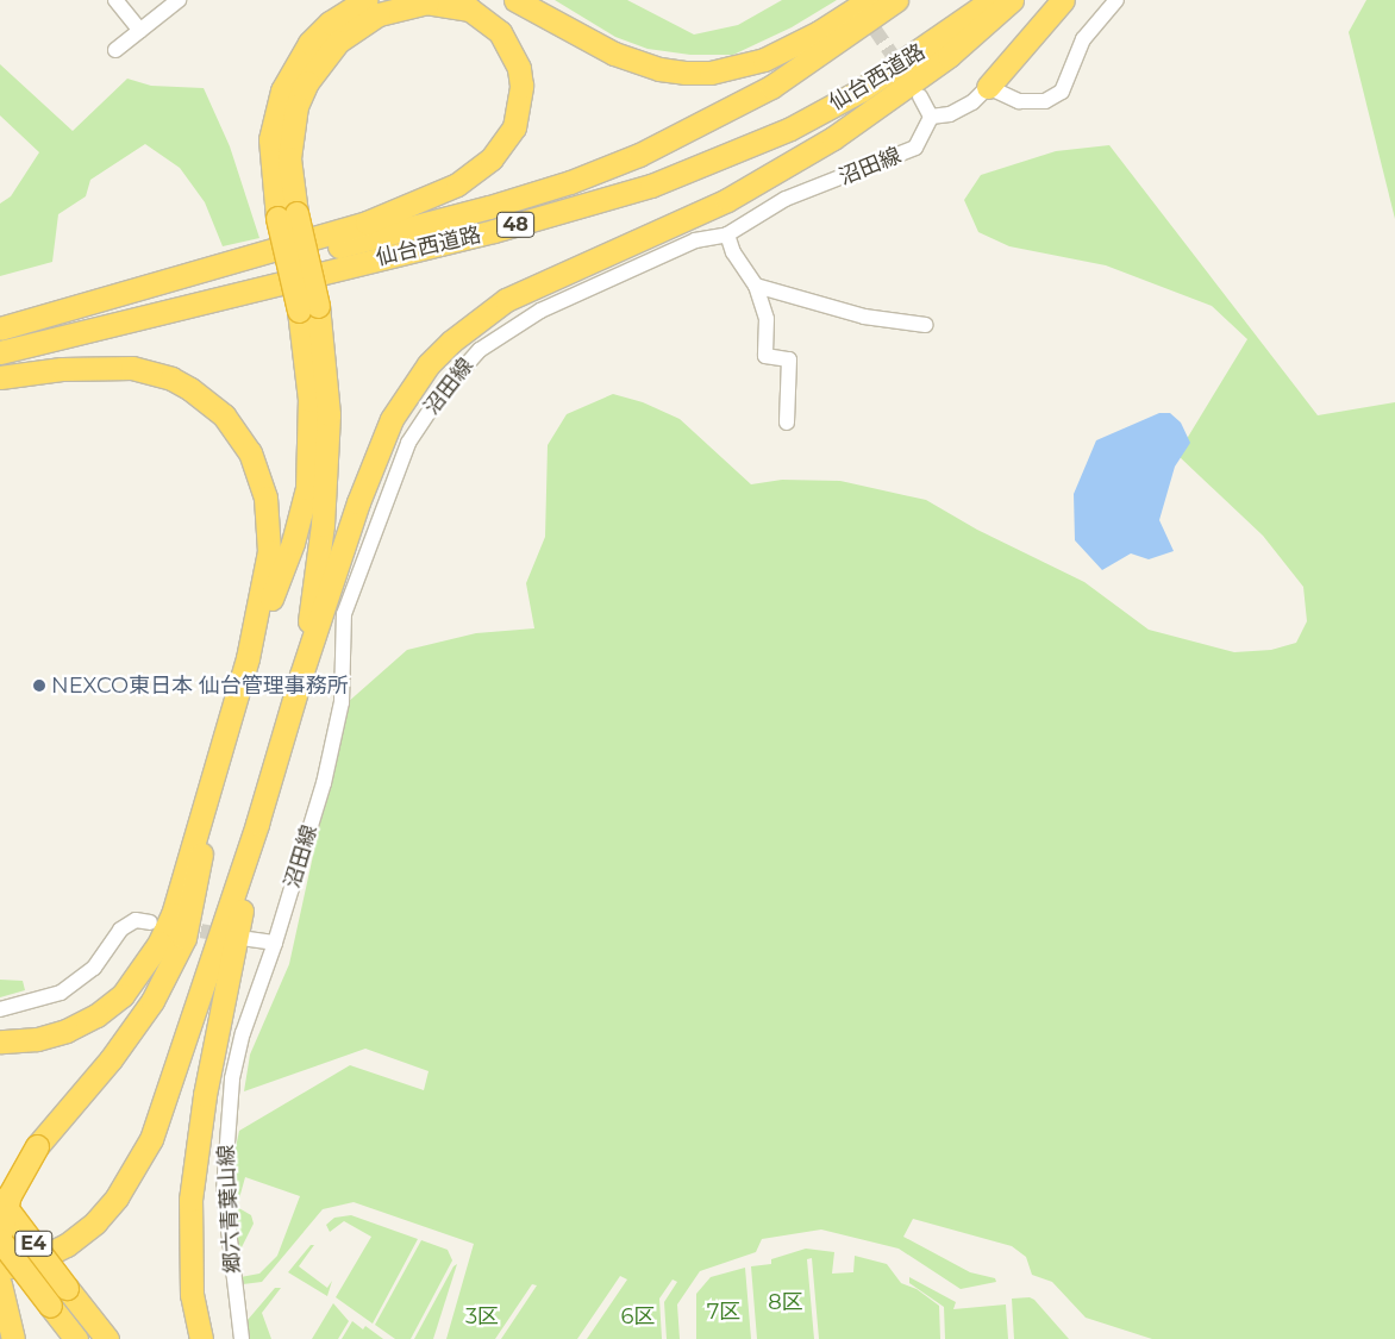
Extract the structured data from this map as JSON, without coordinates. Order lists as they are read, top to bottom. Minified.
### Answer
{"streets":{"highway":["仙台西道路","48","E4"],"street":["沼田線","郷六青葉山線"]},"crossings":[["沼田線","郷六青葉山線"]],"parks":["8区","7区","3区","6区"],"places":["NEXCO東日本 仙台管理事務所"]}
